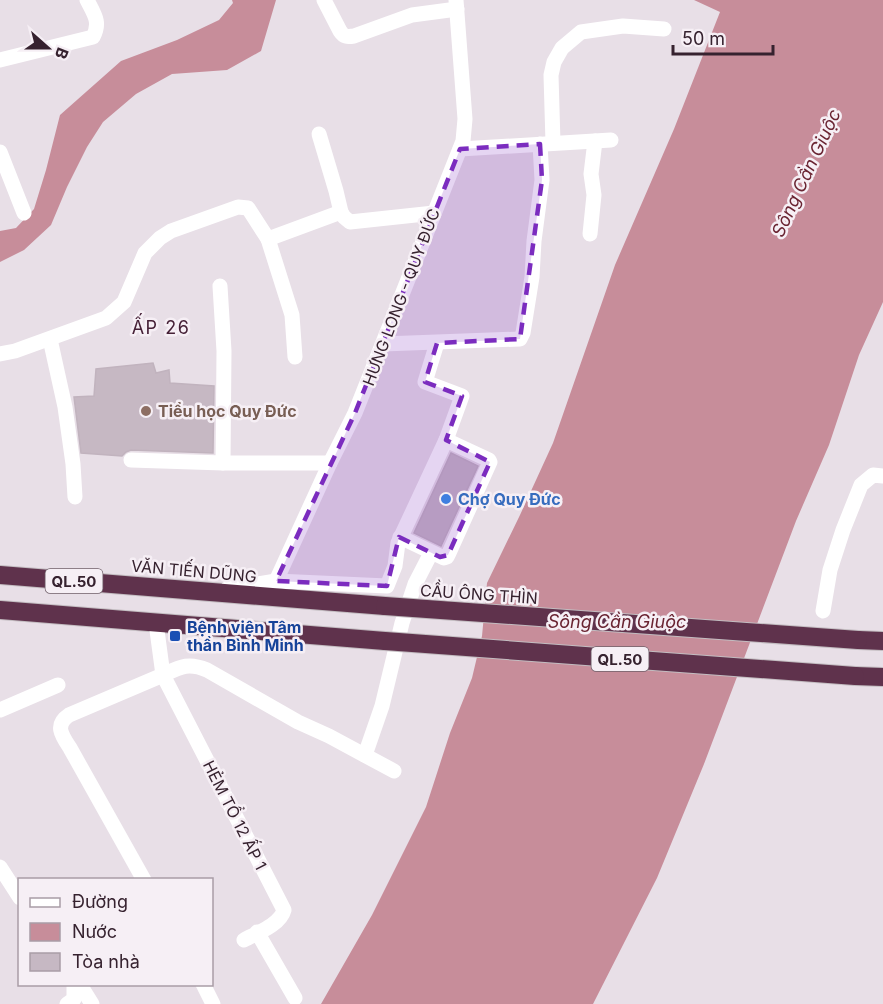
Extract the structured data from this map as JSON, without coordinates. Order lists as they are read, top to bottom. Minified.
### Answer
{"streets":{"highway":["VĂN TIẾN DŨNG","QL.50","CẦU ÔNG THÌN"],"street":["HƯNG LONG - QUY ĐỨC","HẺM TỔ 12 ẤP 1"]},"crossings":[["VĂN TIẾN DŨNG","CẦU ÔNG THÌN"]],"districts":["ẤP 26"],"water":["Sông Cần Giuộc"],"places":{"other":["Tiểu học Quy Đức","Chợ Quy Đức"],"transit":["Bệnh viện Tâm thần Bình Minh"]},"legend":["Đường","Nước","Tòa nhà"],"scale_bar":"50 m","north":"right"}
